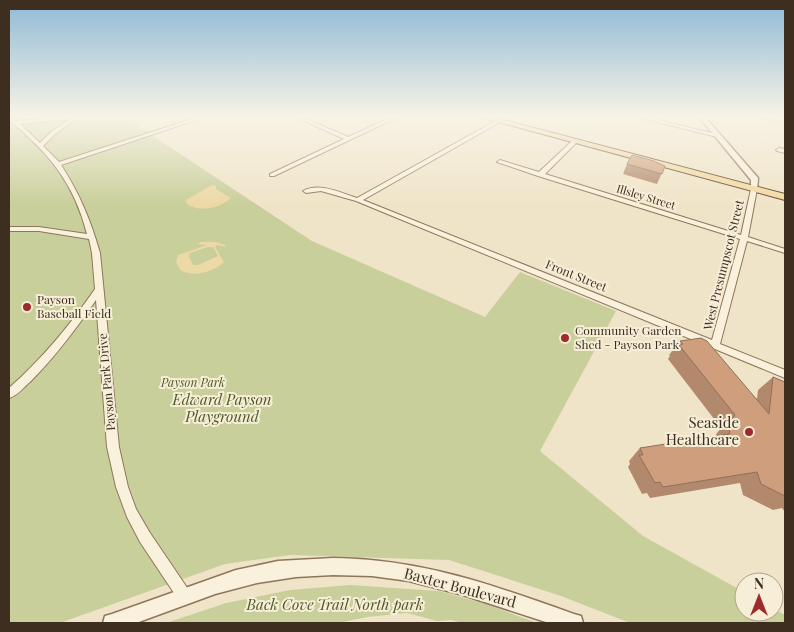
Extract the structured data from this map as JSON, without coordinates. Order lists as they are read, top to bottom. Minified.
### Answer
{"streets":{"street":["Illsley Street","West Presumpscot Street","Front Street","Payson Park Drive","Baxter Boulevard"]},"crossings":[["Illsley Street","West Presumpscot Street"],["West Presumpscot Street","Front Street"],["Payson Park Drive","Baxter Boulevard"]],"parks":["Payson Park","Edward Payson Playground","Back Cove Trail North park"],"places":["Payson Baseball Field","Community Garden Shed - Payson Park","Seaside Healthcare"],"north":"top"}
